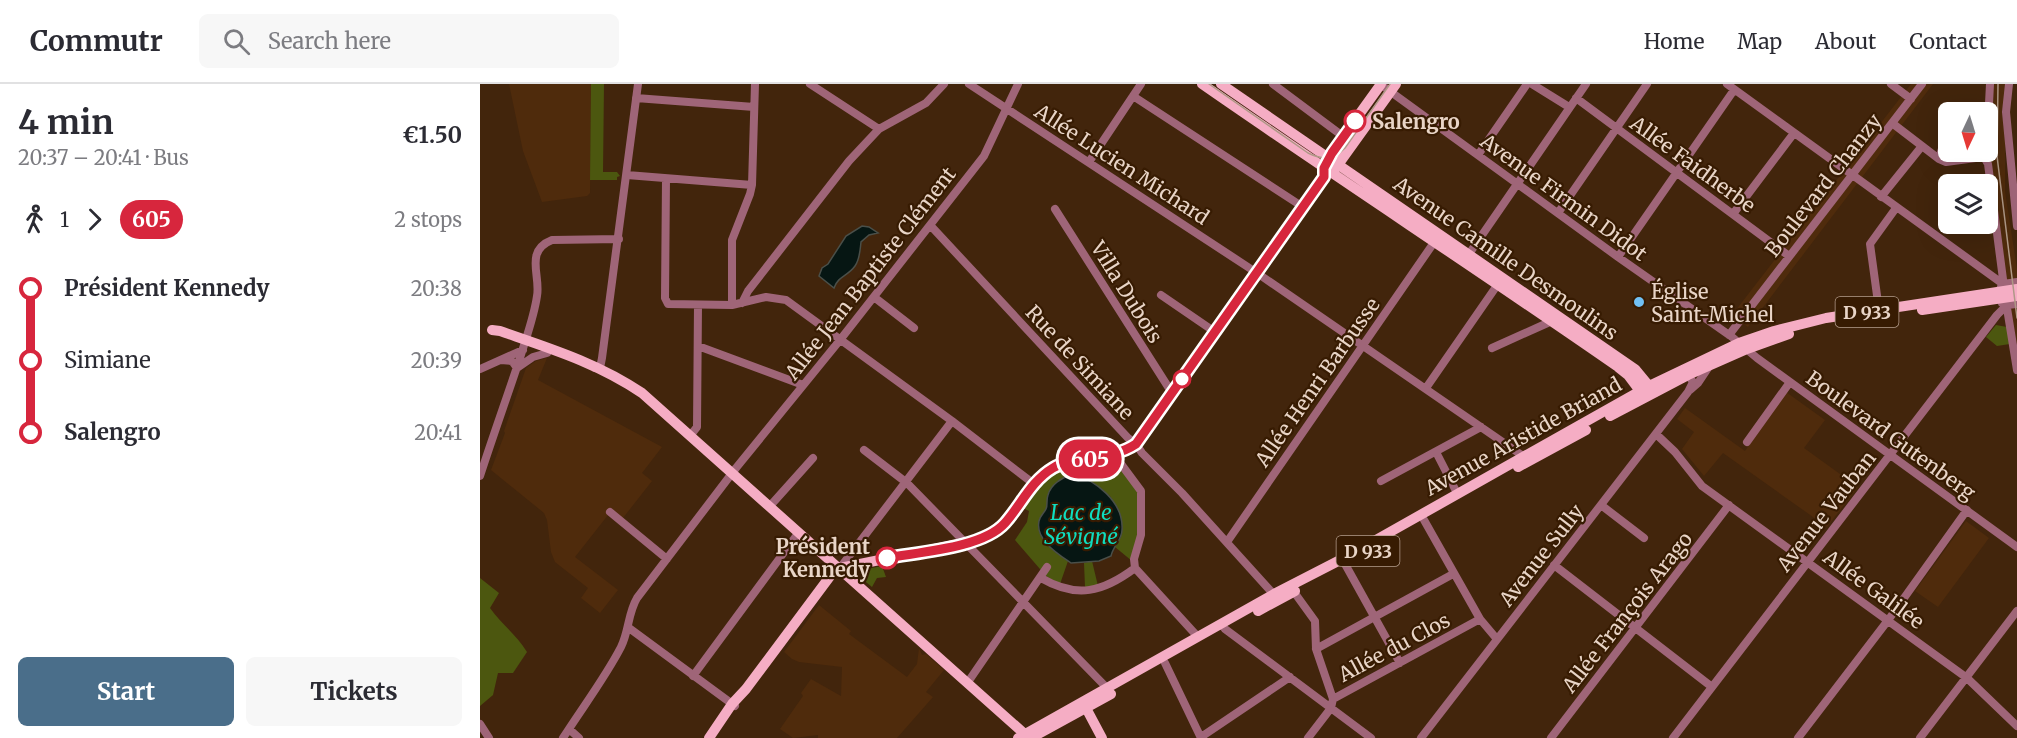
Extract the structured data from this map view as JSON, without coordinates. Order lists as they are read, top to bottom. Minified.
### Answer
{"streets":{"main road":["Avenue Camille Desmoulins","D 933","Avenue Aristide Briand"],"street":["Allée Lucien Michard","Allée Faidherbe","Boulevard Chanzy","Avenue Firmin Didot","Allée Jean Baptiste Clément","Villa Dubois","Rue de Simiane","Allée Henri Barbusse","Boulevard Gutenberg","Avenue Vauban","Avenue Sully","Allée Galilée","Allée François Arago","Allée du Clos"]},"crossings":[["Allée Lucien Michard","Allée Jean Baptiste Clément"],["Allée Lucien Michard","Allée Henri Barbusse"],["Allée Lucien Michard","Avenue Aristide Briand"],["Allée Faidherbe","Boulevard Chanzy"],["Boulevard Chanzy","Avenue Firmin Didot"],["Avenue Firmin Didot","Boulevard Gutenberg"],["Avenue Firmin Didot","Avenue Aristide Briand"],["Avenue Camille Desmoulins","Allée Henri Barbusse"],["Avenue Camille Desmoulins","Avenue Aristide Briand"],["Allée Jean Baptiste Clément","Rue de Simiane"],["Rue de Simiane","Allée Henri Barbusse"],["Rue de Simiane","Avenue Aristide Briand"],["Boulevard Gutenberg","Avenue Aristide Briand"],["Boulevard Gutenberg","Avenue Vauban"],["Avenue Aristide Briand","Avenue Vauban"],["Avenue Aristide Briand","Avenue Sully"],["Avenue Vauban","Allée Galilée"],["Avenue Sully","Allée Galilée"],["Allée Galilée","Allée François Arago"]],"water":["Lac de Sévigné"],"places":["Salengro","Église Saint-Michel","Président Kennedy"],"lines":["bus line 605"],"north":"bottom","page":{"header":"Commutr","search":"Search here","nav":["Home","Map","About","Contact"],"heading":["4 min","20:37 – 20:41 · Bus","€1.50"],"on_map":"605","legs":["1","605","2 stops"],"list":[{"name":"Président Kennedy","value":"20:38"},{"name":"Simiane","value":"20:39"},{"name":"Salengro","value":"20:41"}],"buttons":["Start","Tickets"]}}
